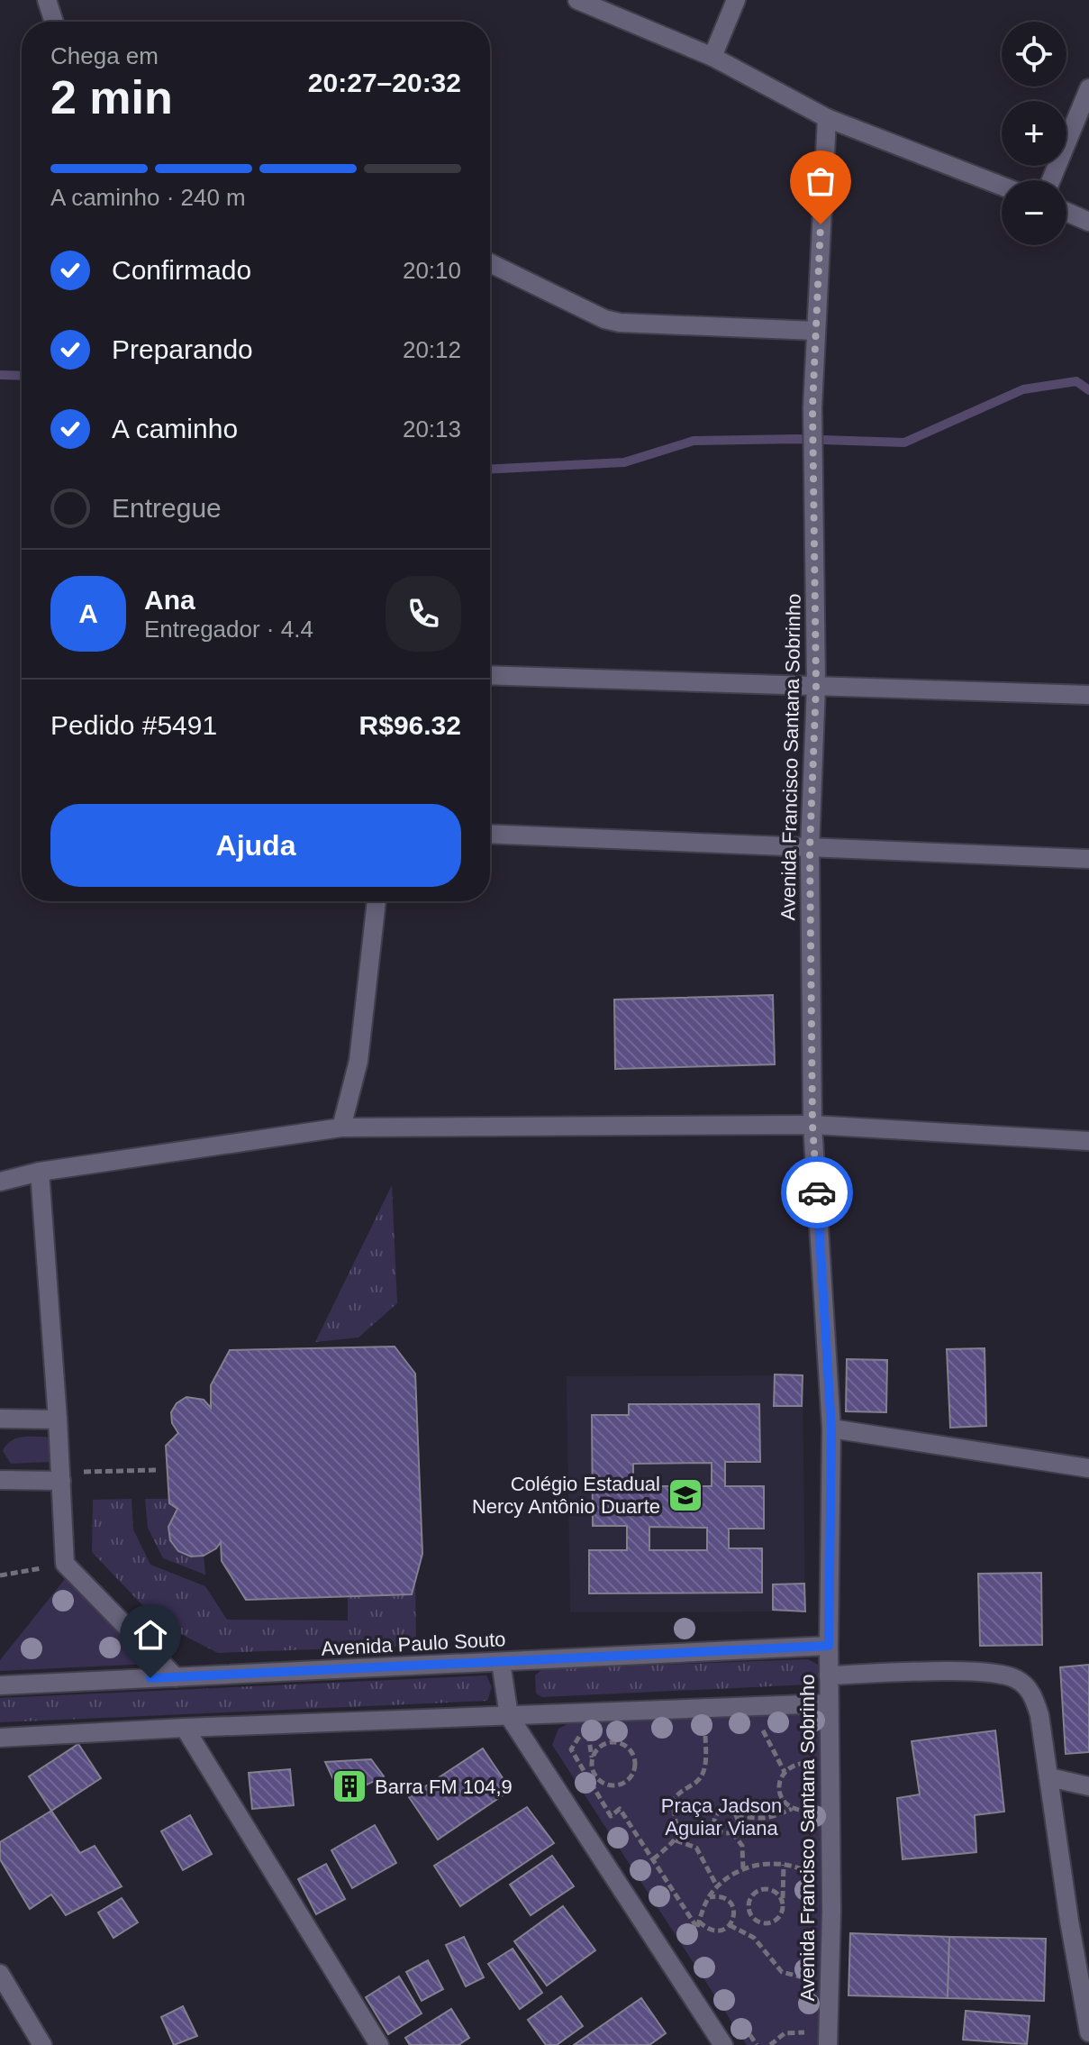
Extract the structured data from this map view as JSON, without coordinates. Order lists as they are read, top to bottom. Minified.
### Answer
{"streets":{"street":["Avenida Francisco Santana Sobrinho","Avenida Paulo Souto"]},"crossings":[["Avenida Francisco Santana Sobrinho","Avenida Paulo Souto"]],"parks":["Praça Jadson Aguiar Viana"],"places":{"school or university":["Colégio Estadual Nercy Antônio Duarte"],"building":["Barra FM 104,9"]},"page":{"map_buttons":["+","−"],"heading":["2 min","Chega em","20:27–20:32"],"panel":["Ana","Entregador · 4.4","Pedido #5491","R$96.32"],"bar":"A caminho · 240 m","list":[["Confirmado","20:10"],["Preparando","20:12"],["A caminho","20:13"],"Entregue"],"round":"A","buttons":"Ajuda"}}
